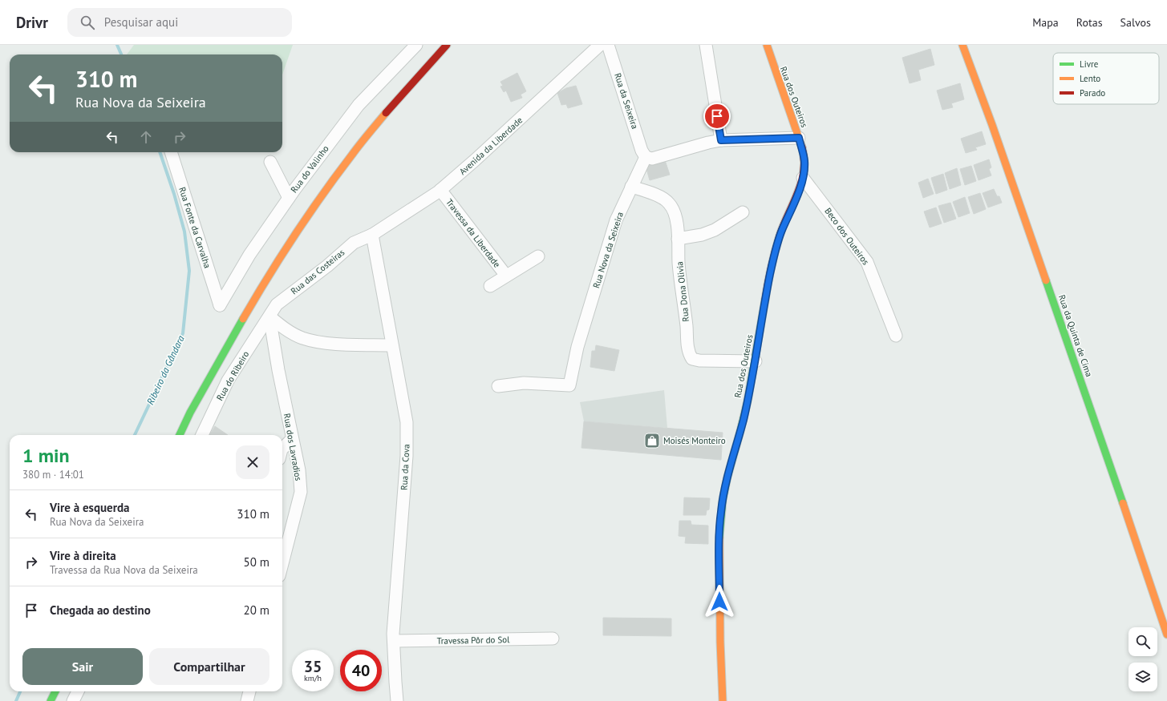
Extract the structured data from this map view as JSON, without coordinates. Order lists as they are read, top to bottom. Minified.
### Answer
{"streets":{"street":["Rua dos Outeiros","Rua da Seixeira","Avenida da Liberdade","Rua do Valinho","Rua Fonte da Carvalha","Travessa da Liberdade","Beco dos Outeiros","Rua Nova da Seixeira","Rua das Costeiras","Rua Dona Olivia","Rua da Quinta de Cima","Rua do Ribeiro","Rua dos Lavradios","Rua da Cova","Travessa Pôr do Sol"]},"crossings":[["Rua dos Outeiros","Beco dos Outeiros"],["Rua dos Outeiros","Rua Dona Olivia"],["Rua da Seixeira","Rua Nova da Seixeira"],["Avenida da Liberdade","Travessa da Liberdade"],["Avenida da Liberdade","Rua das Costeiras"],["Avenida da Liberdade","Rua da Cova"],["Rua do Valinho","Rua Fonte da Carvalha"],["Rua Nova da Seixeira","Rua Dona Olivia"],["Rua das Costeiras","Rua do Ribeiro"],["Rua das Costeiras","Rua dos Lavradios"],["Rua das Costeiras","Rua da Cova"],["Rua do Ribeiro","Rua dos Lavradios"],["Rua da Cova","Travessa Pôr do Sol"]],"water":["Ribeiro da Gândara"],"places":{"shop":["Moisés Monteiro"]},"legend":["Livre","Lento","Parado"],"page":{"header":"Drivr","search":"Pesquisar aqui","nav":["Mapa","Rotas","Salvos"],"turn":["310 m","Rua Nova da Seixeira"],"heading":["1 min","380 m · 14:01"],"list":[{"name":"Vire à esquerda","note":"Rua Nova da Seixeira","value":"310 m"},{"name":"Vire à direita","note":"Travessa da Rua Nova da Seixeira","value":"50 m"},{"name":"Chegada ao destino","value":"20 m"}],"buttons":["Sair","Compartilhar"],"speed":"35 km/h","limit":"40"}}
